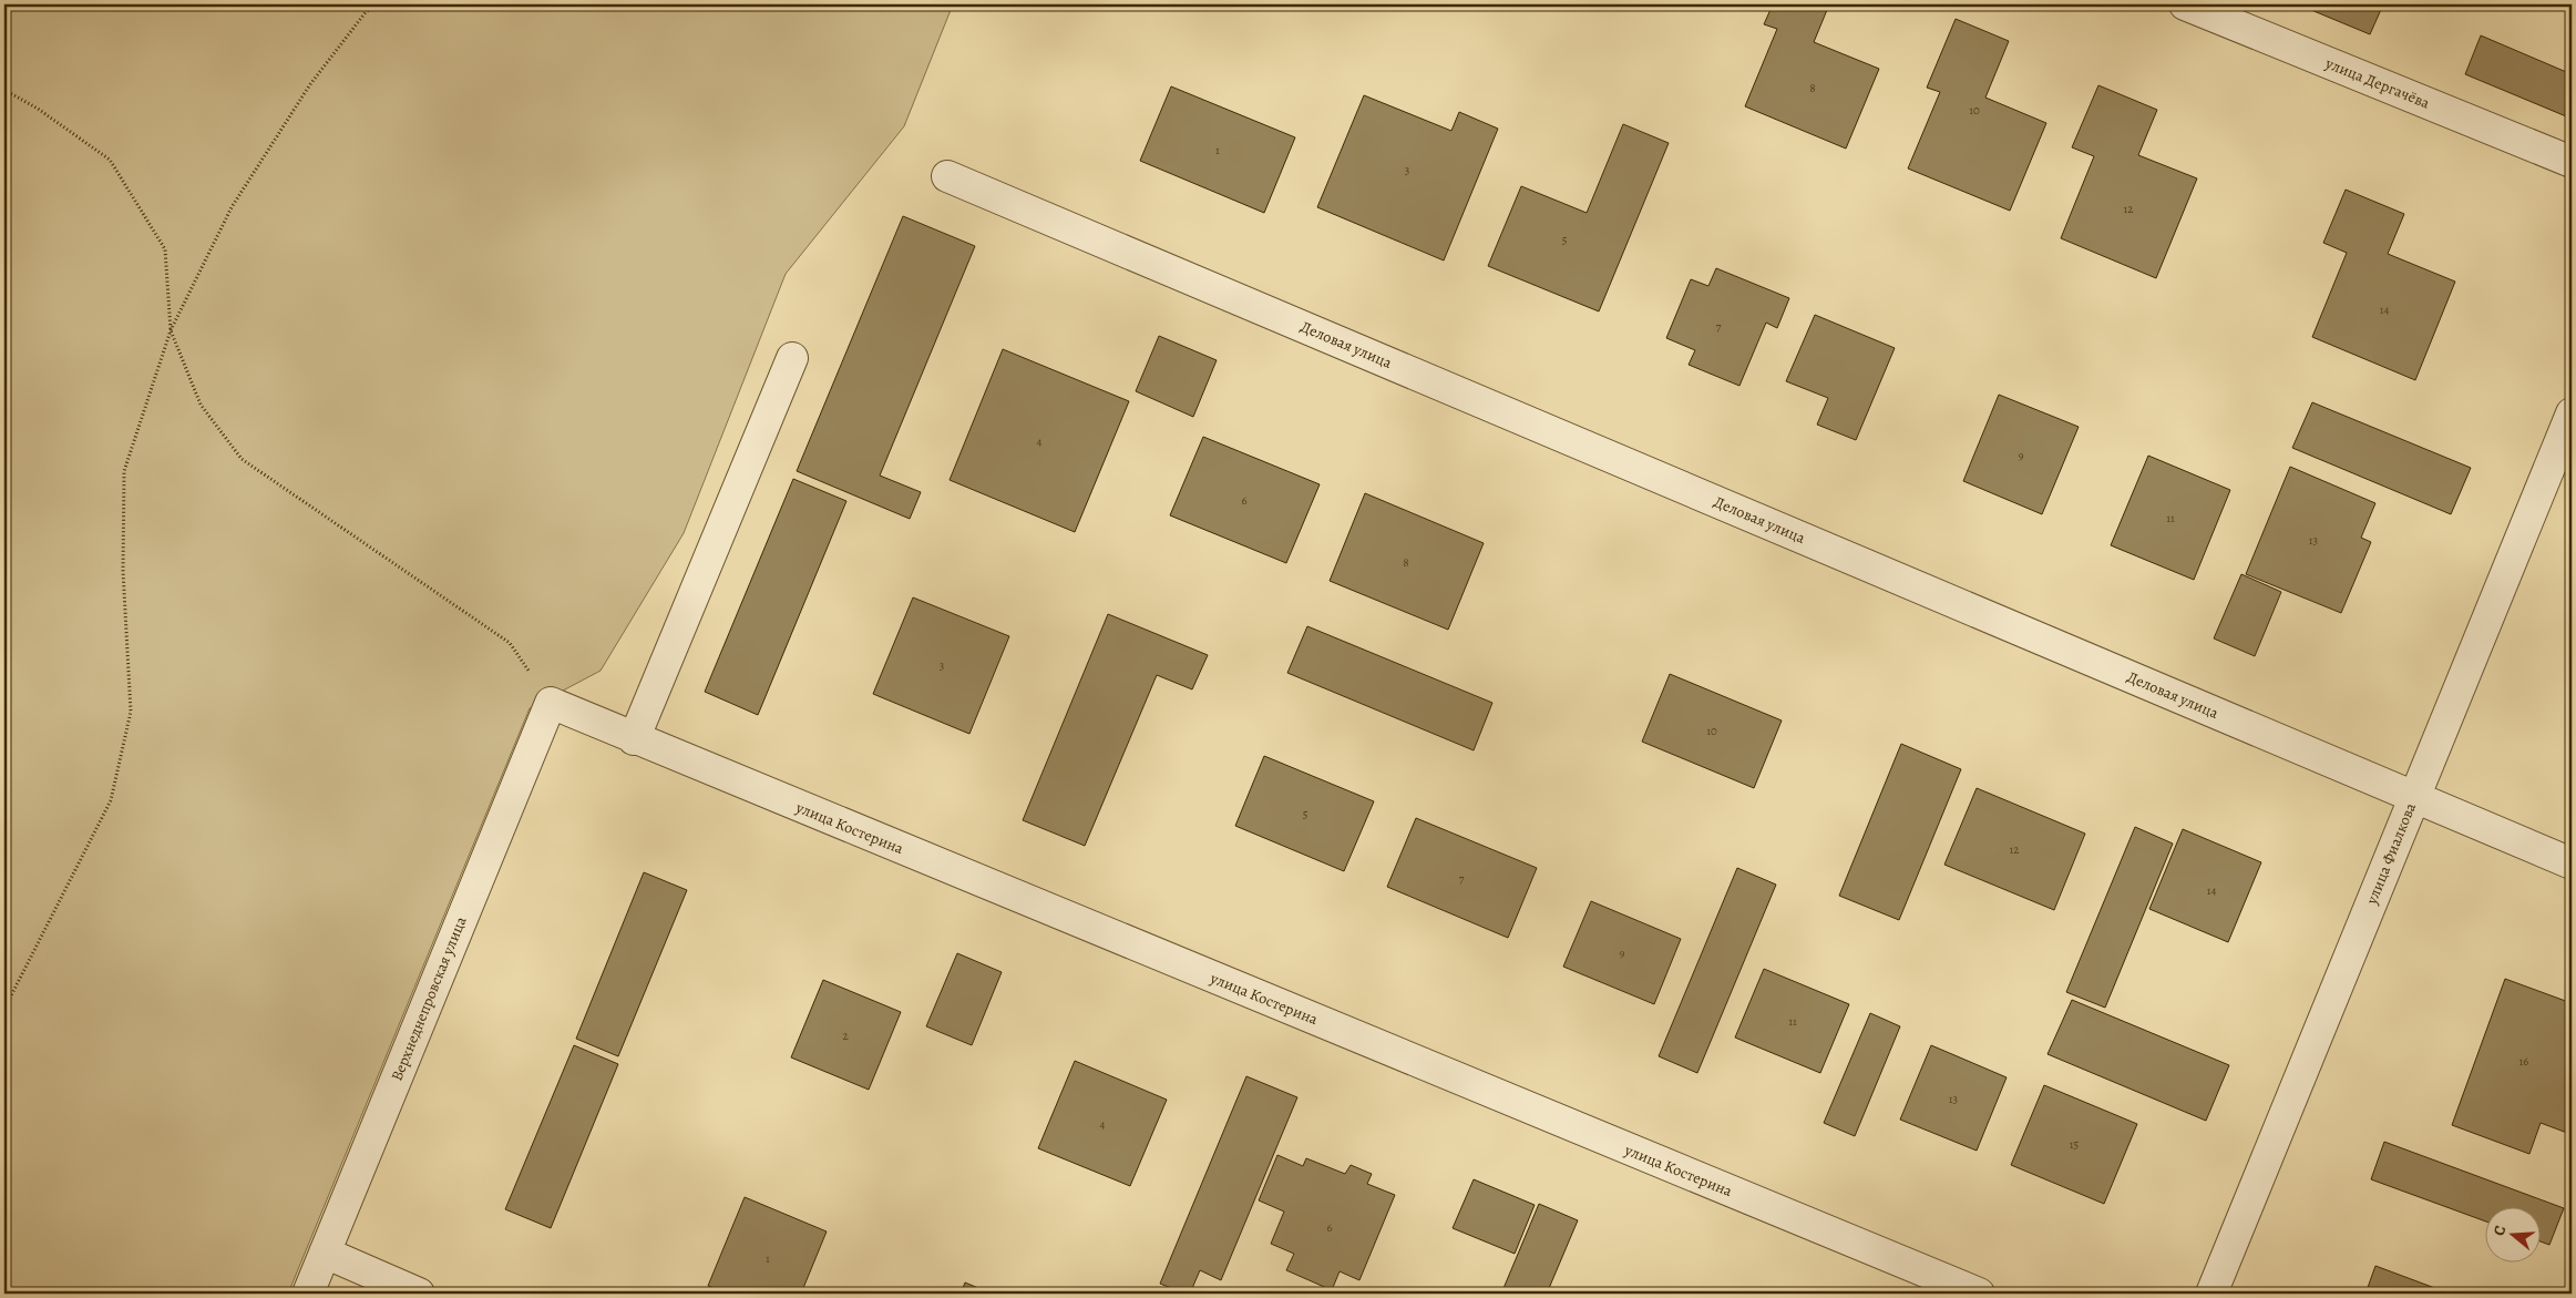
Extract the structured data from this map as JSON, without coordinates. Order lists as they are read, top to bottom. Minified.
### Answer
{"streets":{"street":["улица Дергачёва","Деловая улица","улица Костерина","улица Фиалкова","Верхнеднепровская улица"]},"crossings":[["Деловая улица","улица Фиалкова"],["улица Костерина","Верхнеднепровская улица"]],"house_numbers":["8","10","1","3","12","5","14","7","4","9","6","11","13","8","3","10","5","12","7","14","9","11","2","16","13","4","15","6","1"],"north":"left"}
